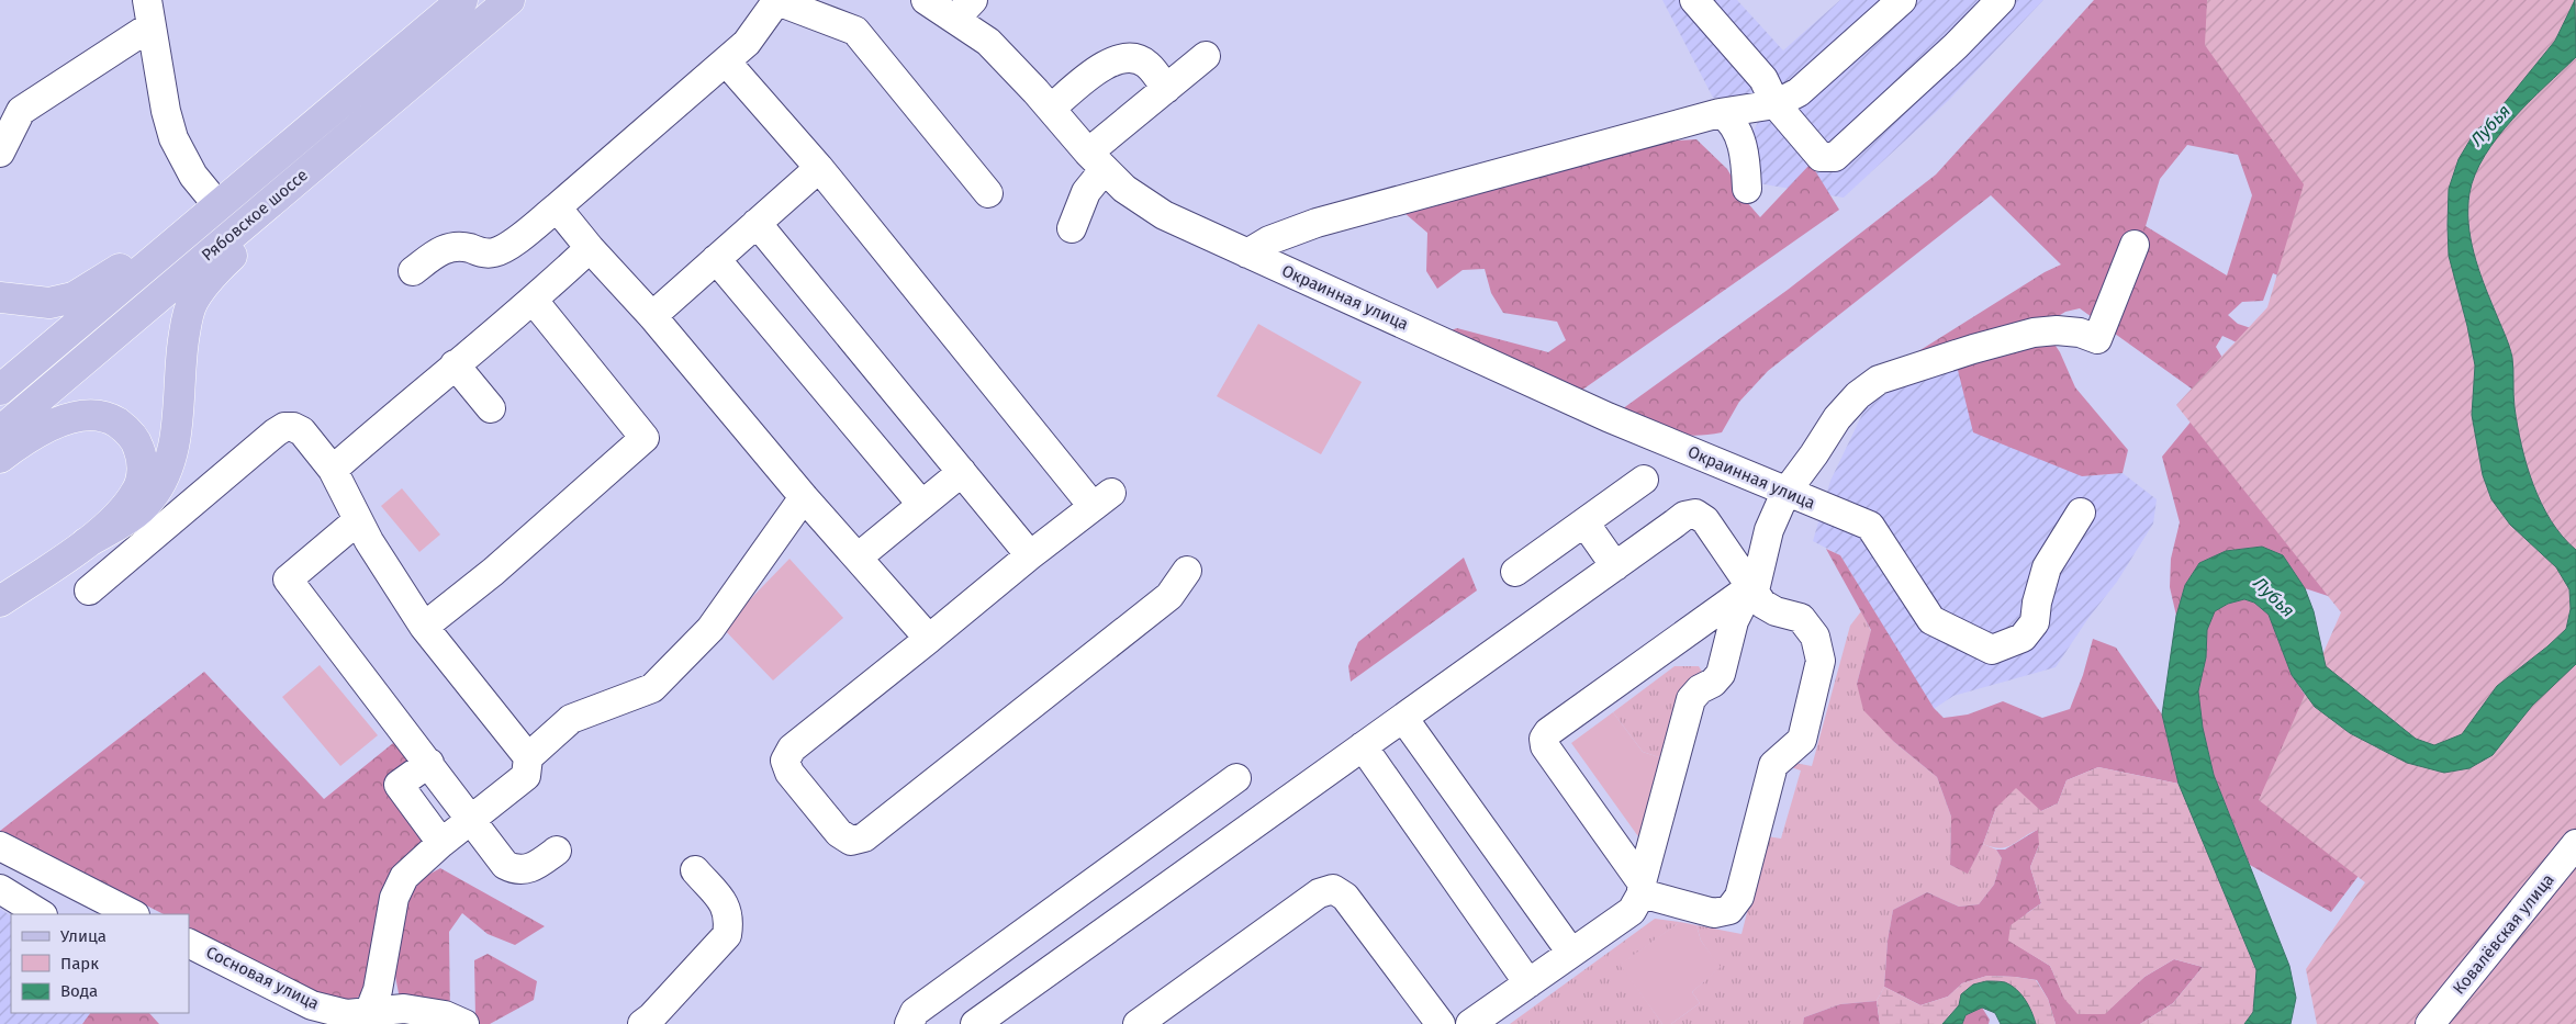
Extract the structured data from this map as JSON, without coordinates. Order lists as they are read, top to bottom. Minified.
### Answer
{"streets":{"main road":["Рябовское шоссе"],"street":["Окраинная улица","Ковалёвская улица","Сосновая улица"]},"water":["Лубья"],"legend":["Улица","Парк","Вода"]}
